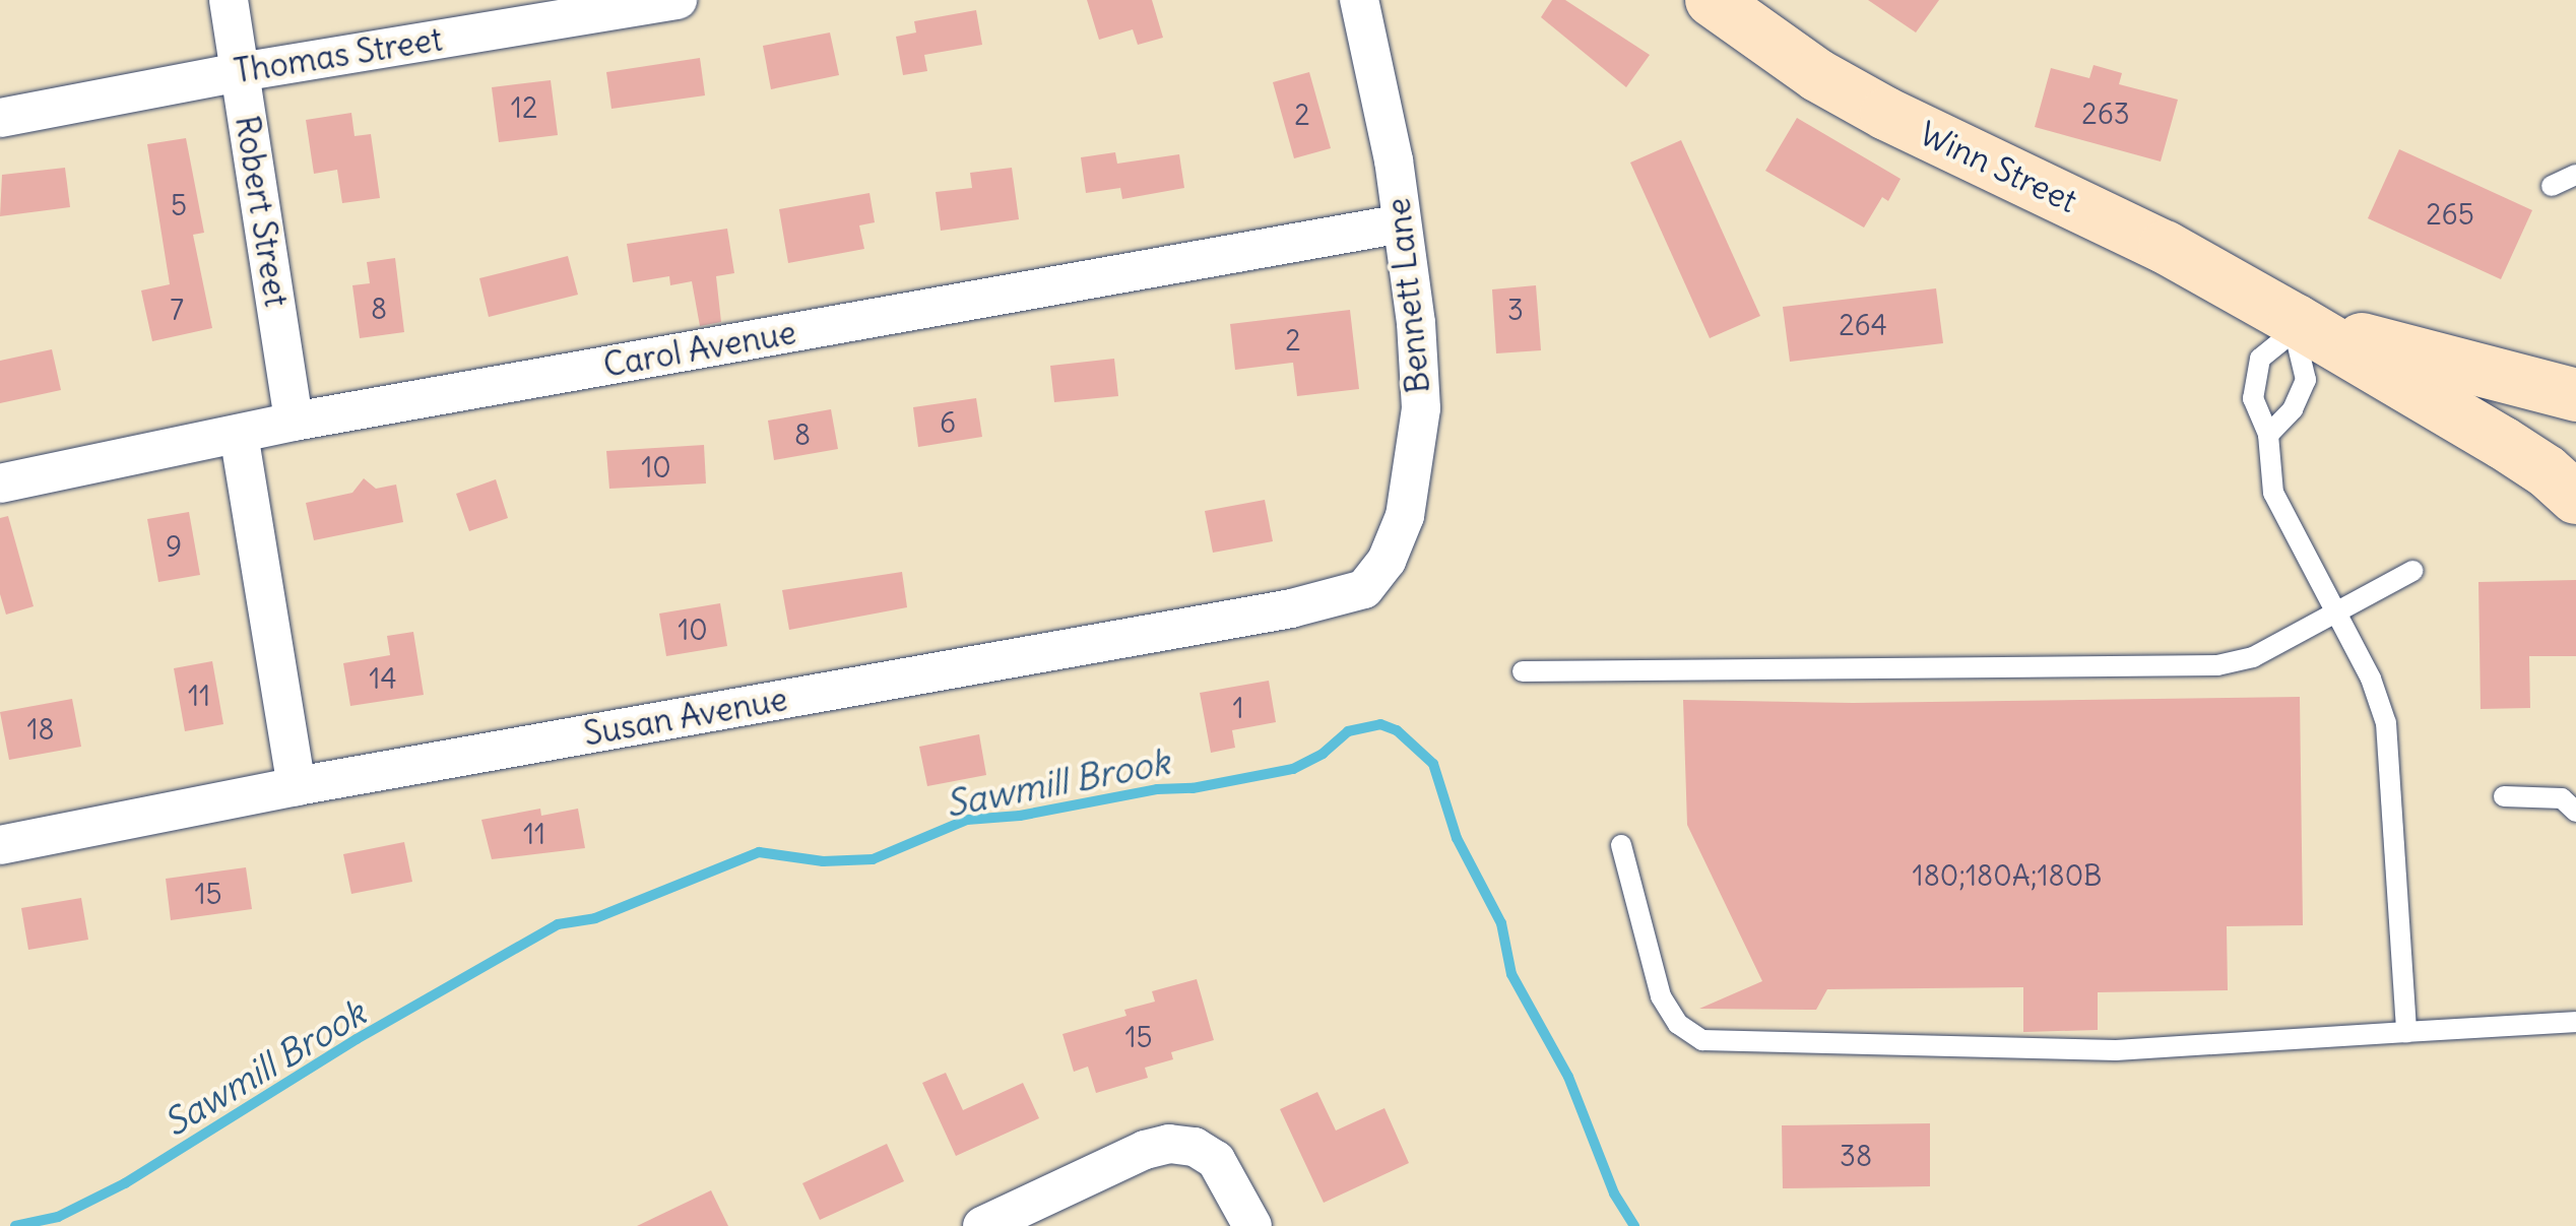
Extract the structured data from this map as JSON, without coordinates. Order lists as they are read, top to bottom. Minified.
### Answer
{"streets":{"main road":["Winn Street"],"street":["Thomas Street","Robert Street","Bennett Lane","Carol Avenue","Susan Avenue"]},"crossings":[["Thomas Street","Robert Street"],["Robert Street","Carol Avenue"],["Bennett Lane","Carol Avenue"],["Bennett Lane","Susan Avenue"]],"water":["Sawmill Brook"],"house_numbers":["12","263","2","5","265","8","7","3","264","2","6","8","10","9","10","14","11","1","18","11","180;180A;180B","15","15","38"]}
